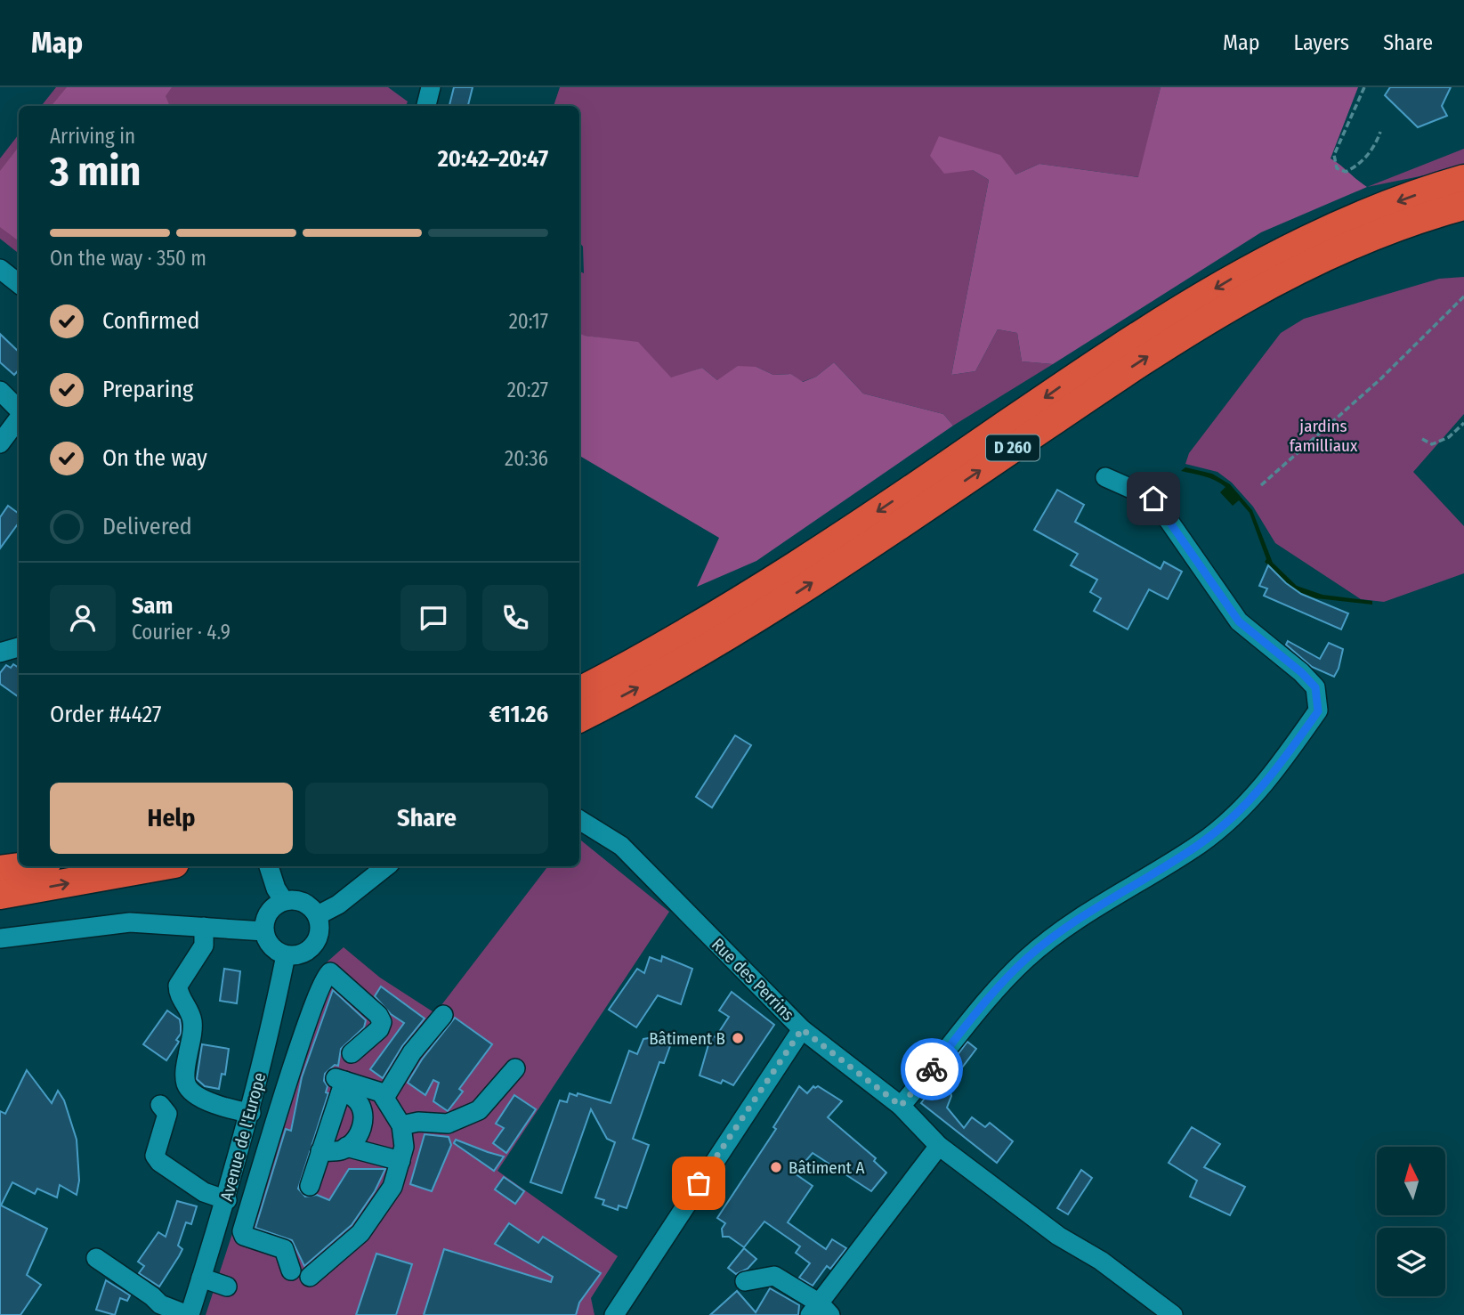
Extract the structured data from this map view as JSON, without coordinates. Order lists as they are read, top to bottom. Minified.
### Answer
{"streets":{"highway":["D 260"],"street":["Rue des Perrins","Avenue de l'Europe"]},"parks":["jardins familliaux"],"places":["Bâtiment B","Bâtiment A"],"north":"top","page":{"header":"Map","nav":["Map","Layers","Share"],"heading":["3 min","Arriving in","20:42–20:47"],"panel":["Sam","Courier · 4.9","Order #4427","€11.26"],"bar":"On the way · 350 m","list":[["Confirmed","20:17"],["Preparing","20:27"],["On the way","20:36"],"Delivered"],"buttons":["Help","Share"]}}
